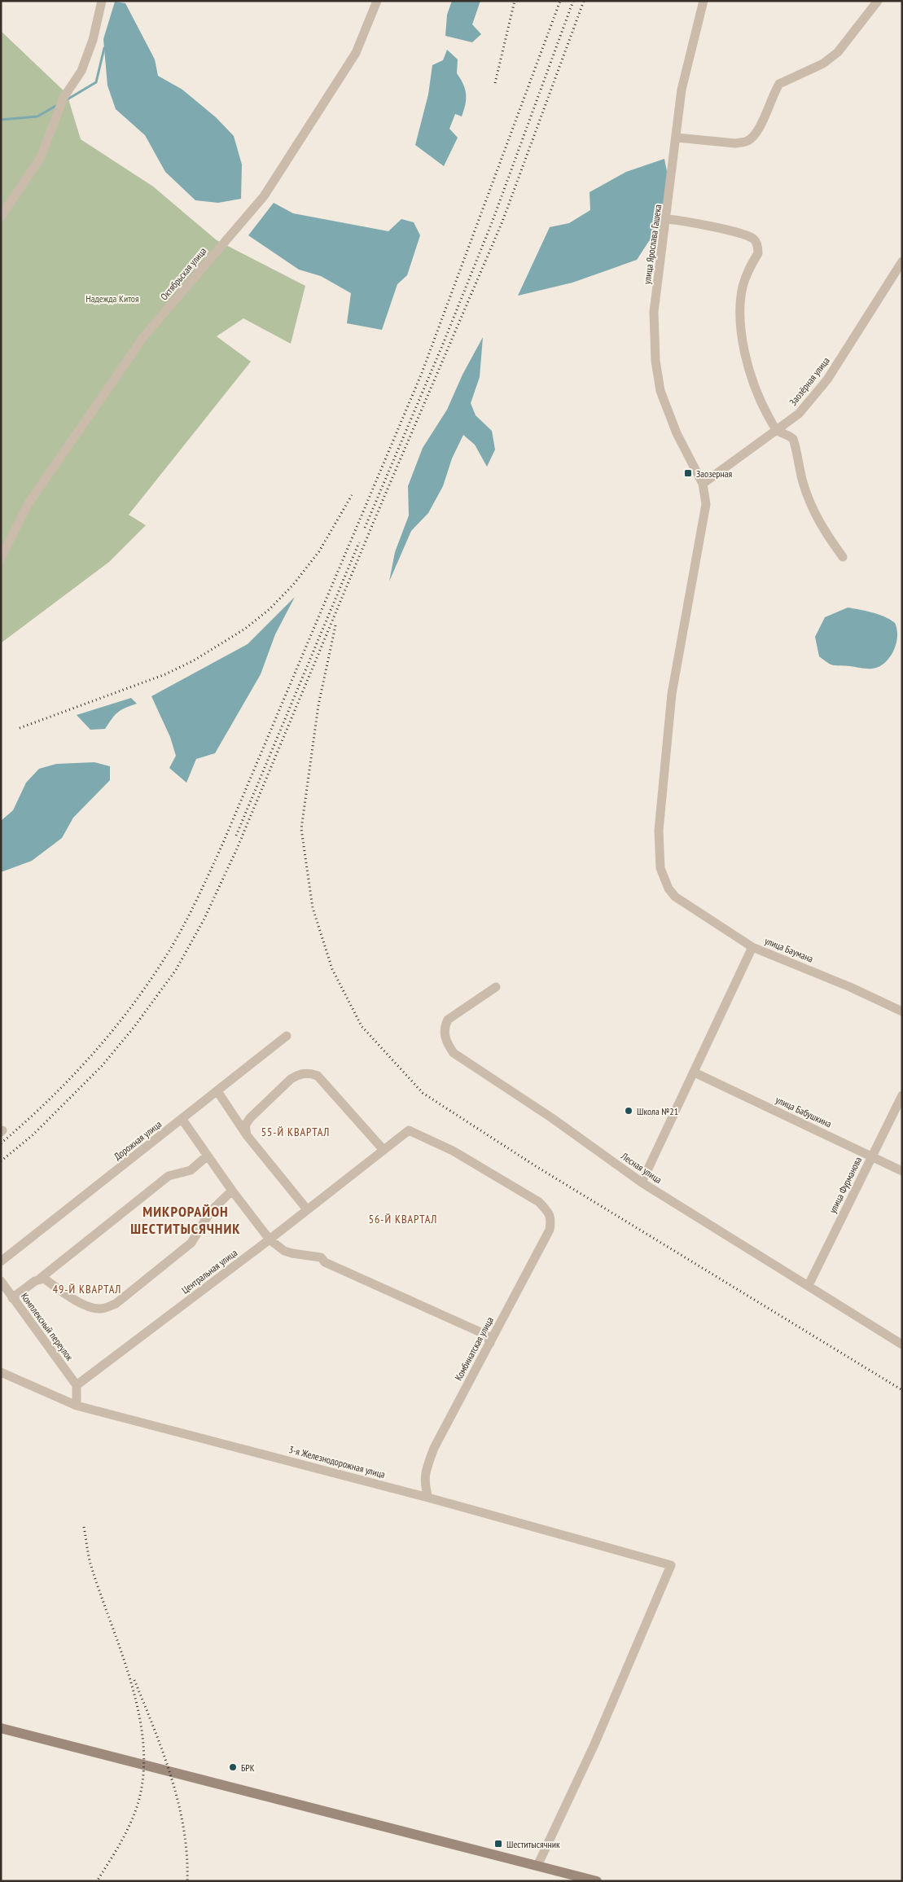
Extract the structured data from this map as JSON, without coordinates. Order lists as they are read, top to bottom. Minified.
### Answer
{"streets":{"street":["улица Ярослава Гашека","Октябрьская улица","Заозёрная улица","улица Баумана","улица Бабушкина","Дорожная улица","Лесная улица","улица Фурманова","Центральная улица","Комплексный переулок","Комбинатская улица","3-я Железнодорожная улица"]},"crossings":[["улица Ярослава Гашека","Заозёрная улица"],["улица Ярослава Гашека","улица Баумана"],["улица Бабушкина","улица Фурманова"],["Лесная улица","улица Фурманова"],["Центральная улица","Комплексный переулок"],["Центральная улица","Комбинатская улица"],["Комбинатская улица","3-я Железнодорожная улица"]],"districts":["55-Й КВАРТАЛ","МИКРОРАЙОН ШЕСТИТЫСЯЧНИК","56-Й КВАРТАЛ","49-Й КВАРТАЛ"],"parks":["Надежда Китоя"],"places":{"transit":["Заозерная","Шеститысячник"],"other":["Школа №21","БРК"]}}
